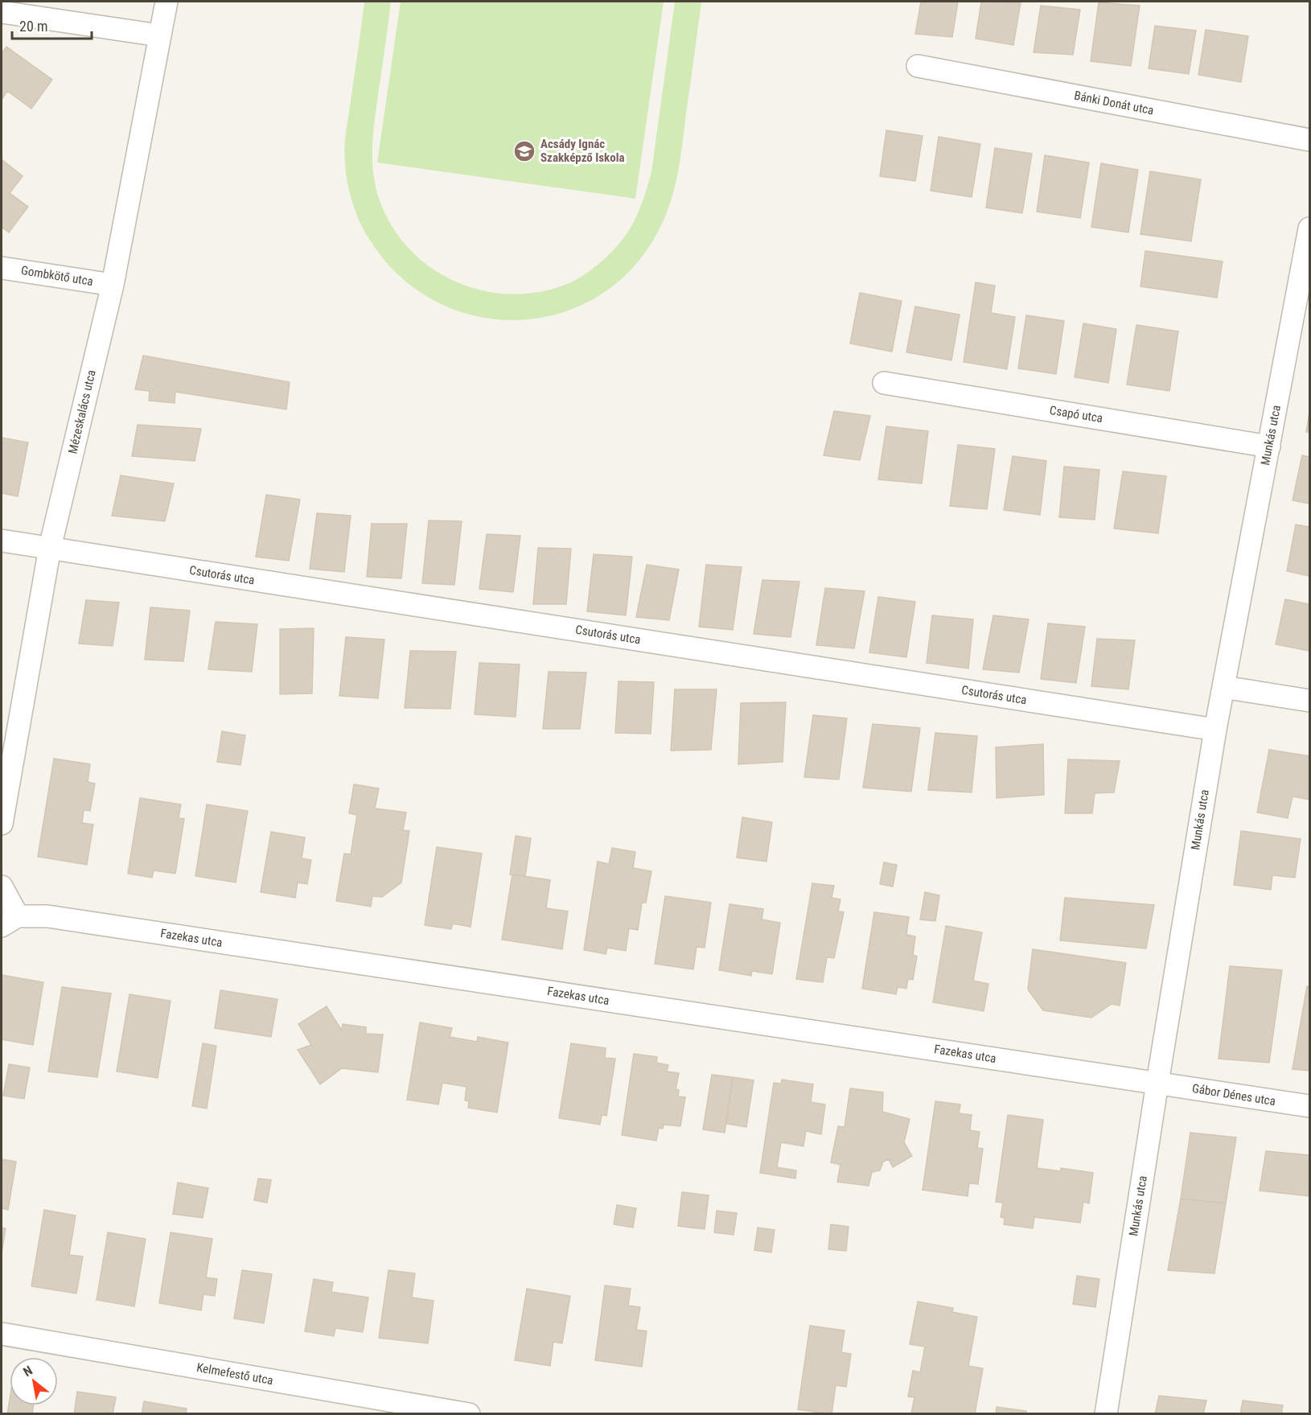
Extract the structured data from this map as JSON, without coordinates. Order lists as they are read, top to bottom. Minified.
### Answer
{"streets":{"street":["Bánki Donát utca","Gombkötő utca","Mézeskalács utca","Csapó utca","Munkás utca","Csutorás utca","Fazekas utca","Gábor Dénes utca","Kelmefestő utca"]},"crossings":[["Gombkötő utca","Mézeskalács utca"],["Mézeskalács utca","Csutorás utca"],["Csapó utca","Munkás utca"],["Munkás utca","Csutorás utca"],["Munkás utca","Fazekas utca"],["Munkás utca","Gábor Dénes utca"],["Fazekas utca","Gábor Dénes utca"]],"places":{"school or university":["Acsády Ignác Szakképző Iskola"]},"scale_bar":"20 m","north":"top left"}
